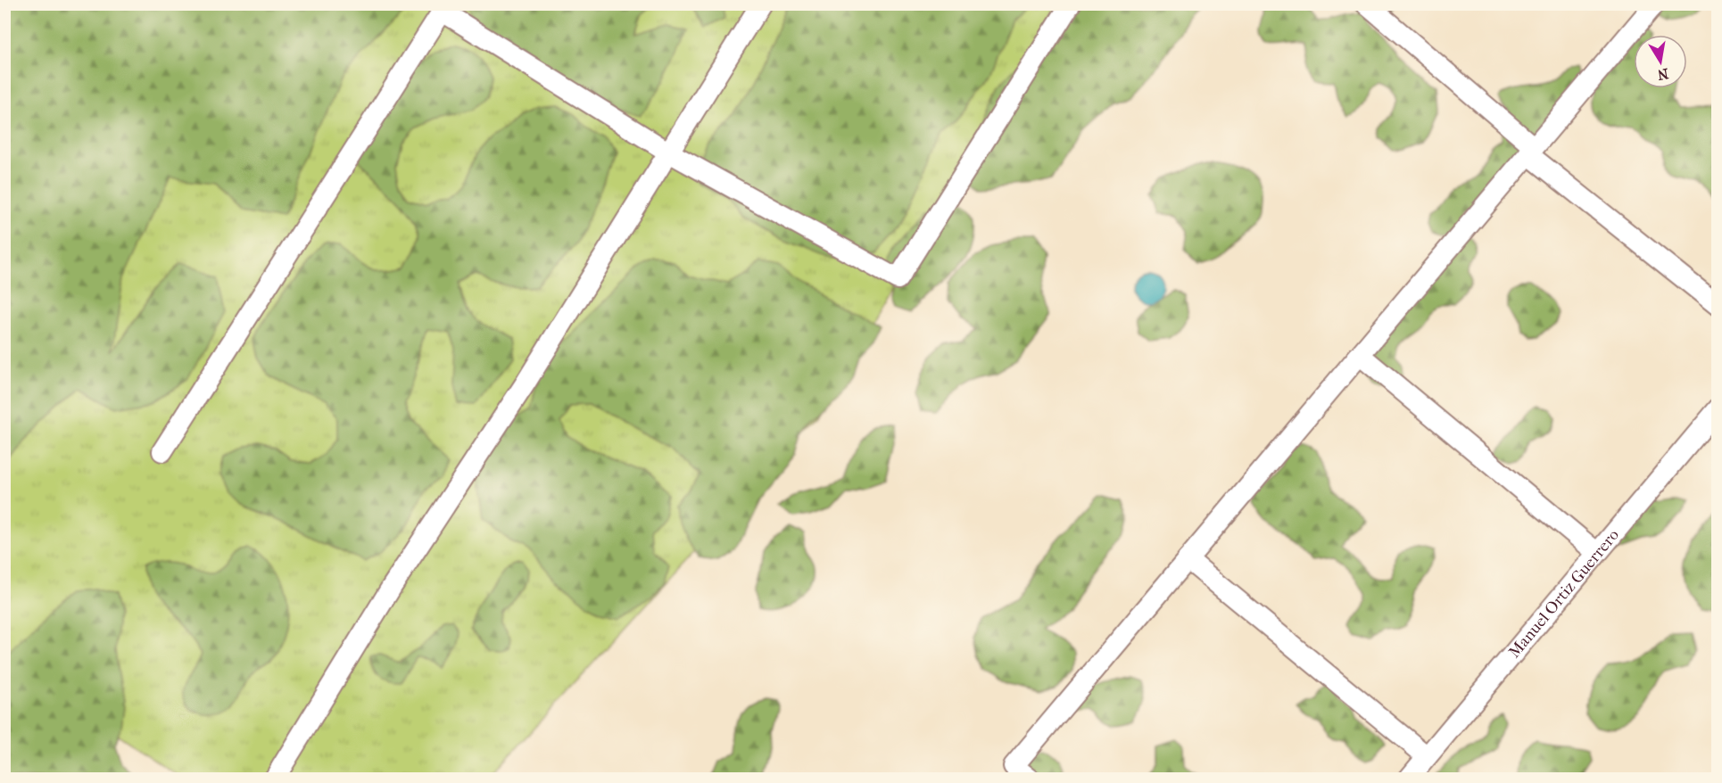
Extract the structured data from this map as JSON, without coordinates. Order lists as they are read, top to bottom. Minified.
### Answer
{"streets":{"street":["Manuel Ortiz Guerrero"]},"north":"bottom"}
